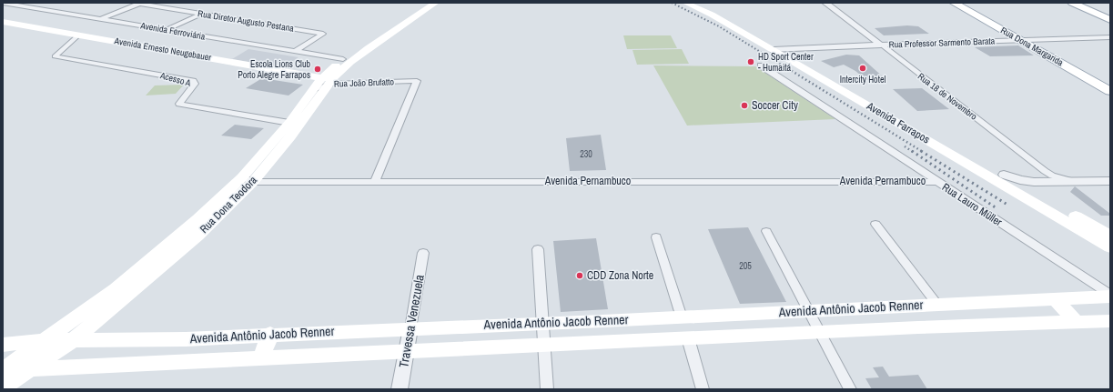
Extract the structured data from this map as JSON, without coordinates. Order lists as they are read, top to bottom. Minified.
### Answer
{"streets":{"main road":["Rua Dona Margarida","Avenida Ernesto Neugebauer","Avenida Farrapos","Rua Dona Teodora","Avenida Antônio Jacob Renner"],"street":["Rua Diretor Augusto Pestana","Avenida Ferroviária","Rua Professor Sarmento Barata","Acesso A","Rua João Brufatto","Rua 18 de Novembro","Avenida Pernambuco","Rua Lauro Müller","Travessa Venezuela"]},"crossings":[["Rua Diretor Augusto Pestana","Avenida Ferroviária"],["Avenida Ferroviária","Rua Dona Teodora"],["Rua Professor Sarmento Barata","Rua Dona Margarida"],["Rua Professor Sarmento Barata","Rua 18 de Novembro"],["Rua Professor Sarmento Barata","Avenida Farrapos"],["Avenida Ernesto Neugebauer","Acesso A"],["Avenida Ernesto Neugebauer","Rua João Brufatto"],["Avenida Ernesto Neugebauer","Rua Dona Teodora"],["Acesso A","Rua Dona Teodora"],["Rua João Brufatto","Avenida Pernambuco"],["Rua João Brufatto","Rua Dona Teodora"],["Avenida Pernambuco","Rua Dona Teodora"],["Avenida Pernambuco","Rua Lauro Müller"],["Rua Dona Teodora","Avenida Antônio Jacob Renner"],["Rua Lauro Müller","Avenida Antônio Jacob Renner"],["Avenida Antônio Jacob Renner","Travessa Venezuela"]],"places":["HD Sport Center - Humaitá","Intercity Hotel","Escola Lions Club Porto Alegre Farrapos","Soccer City","CDD Zona Norte"],"house_numbers":["230","205"]}
